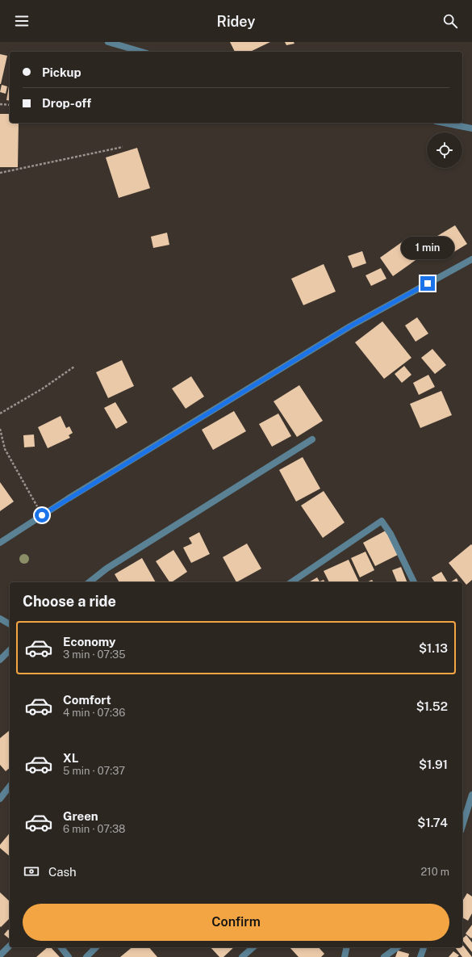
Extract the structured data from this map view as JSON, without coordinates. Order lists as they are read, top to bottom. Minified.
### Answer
{"page":{"header":"Ridey","banner":["Pickup","Drop-off"],"bubble":"1 min","heading":"Choose a ride","list":[{"name":"Economy","note":"3 min · 07:35","value":"$1.13"},{"name":"Comfort","note":"4 min · 07:36","value":"$1.52"},{"name":"XL","note":"5 min · 07:37","value":"$1.91"},{"name":"Green","note":"6 min · 07:38","value":"$1.74"}],"pay":["Cash","210 m"],"buttons":"Confirm"}}
